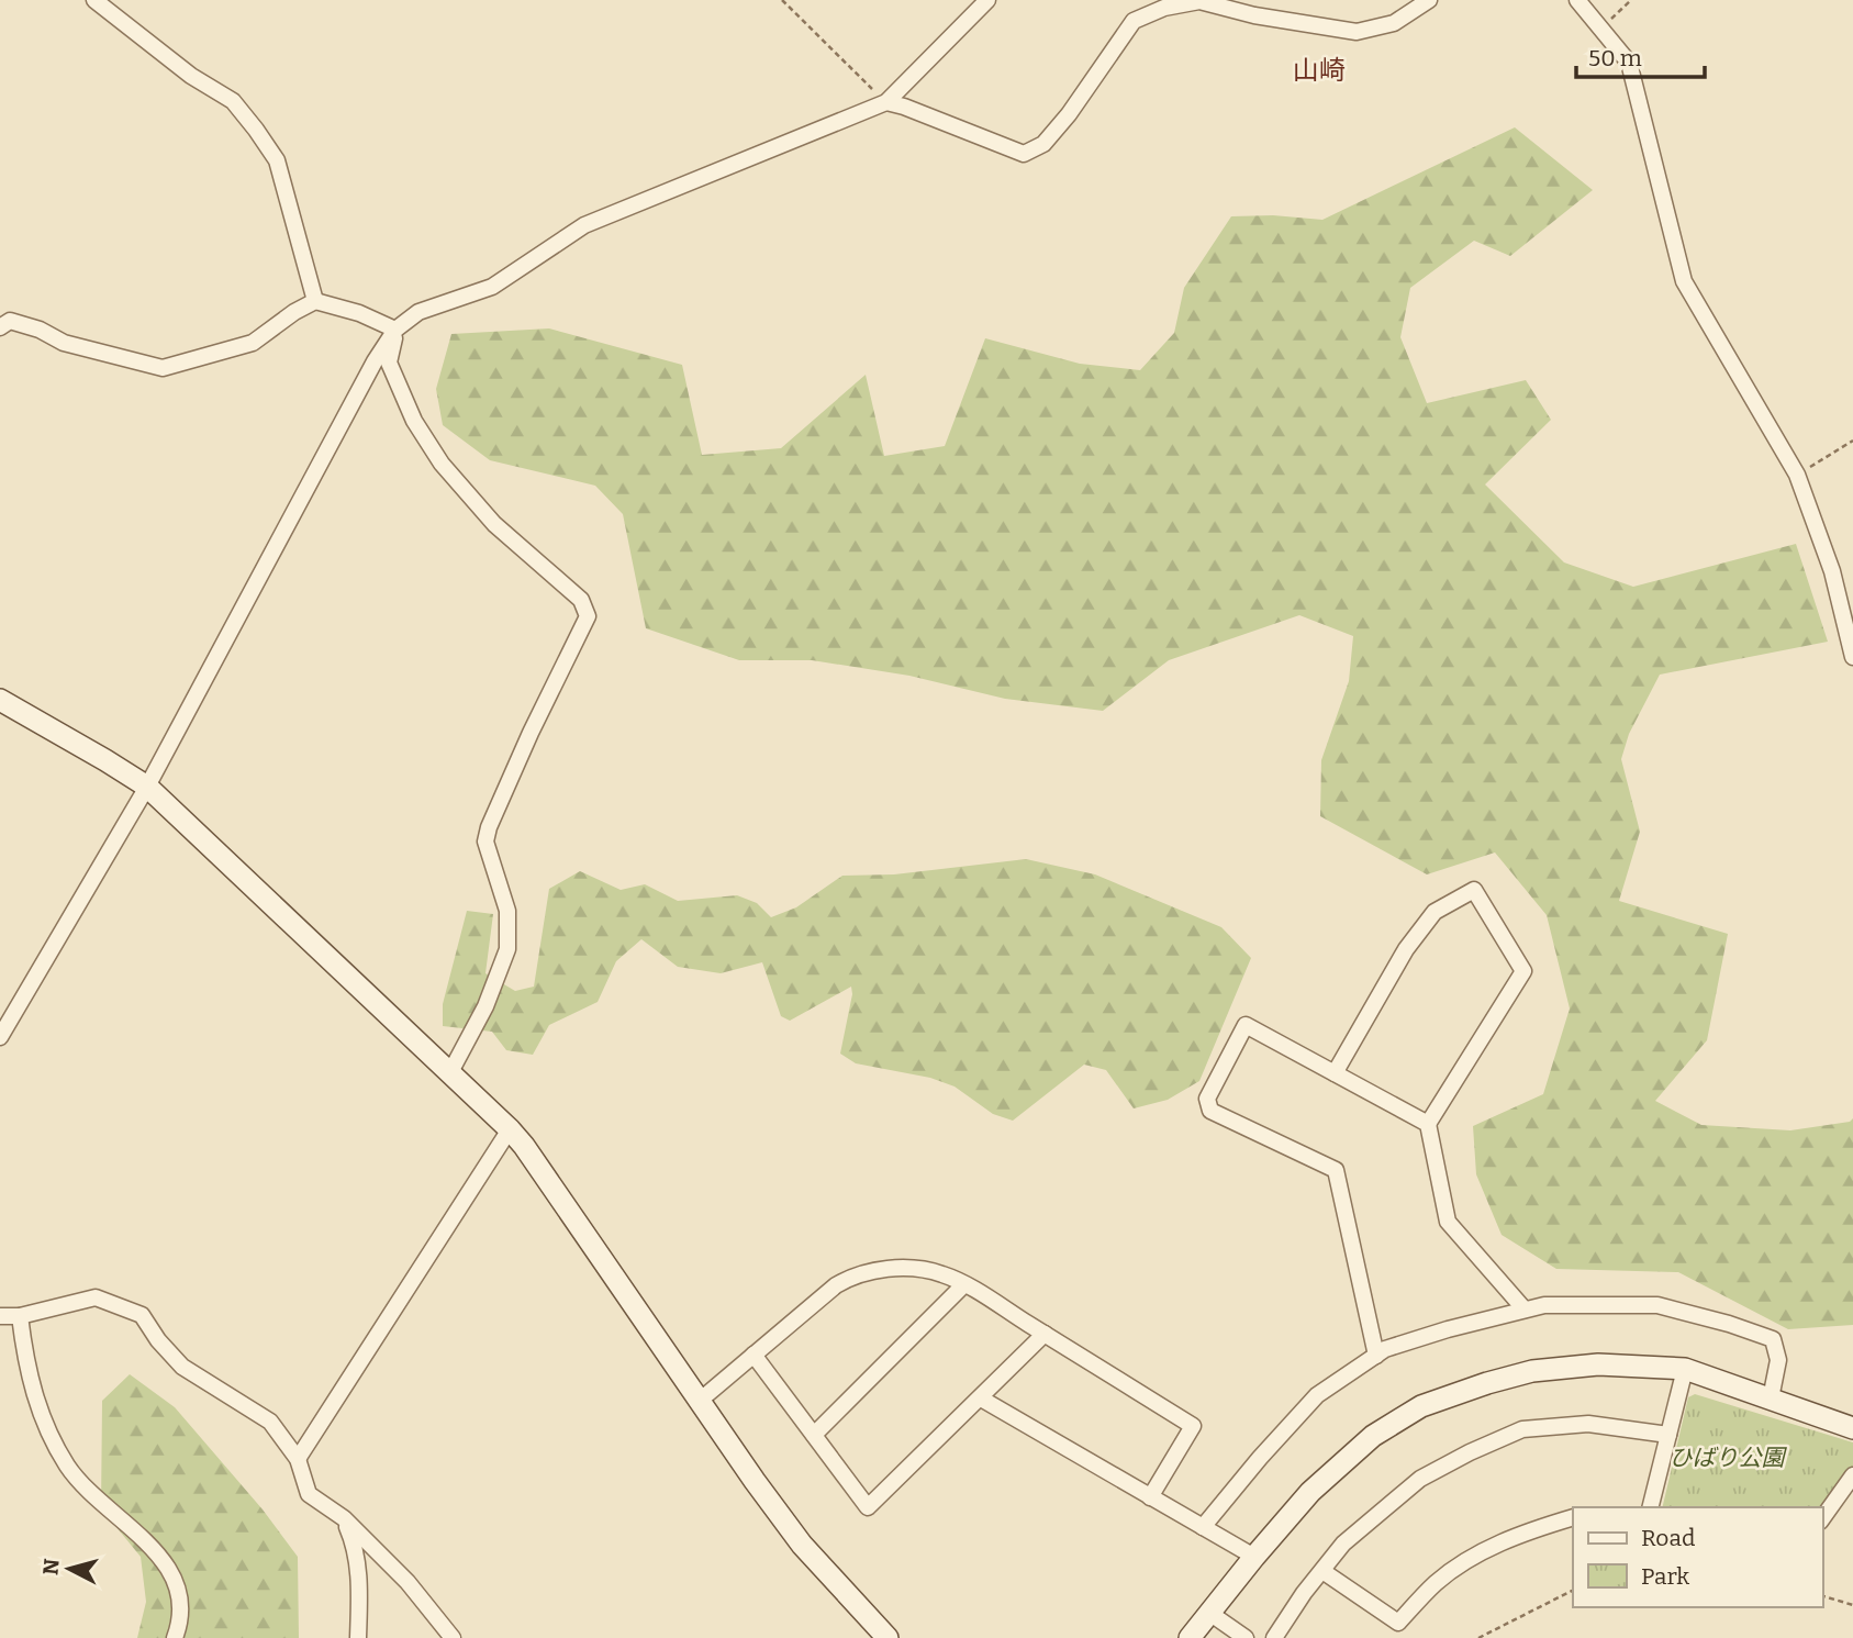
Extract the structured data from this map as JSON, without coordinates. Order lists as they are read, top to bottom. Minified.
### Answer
{"districts":["山崎"],"parks":["ひばり公園"],"legend":["Road","Park"],"scale_bar":"50 m","north":"left"}
